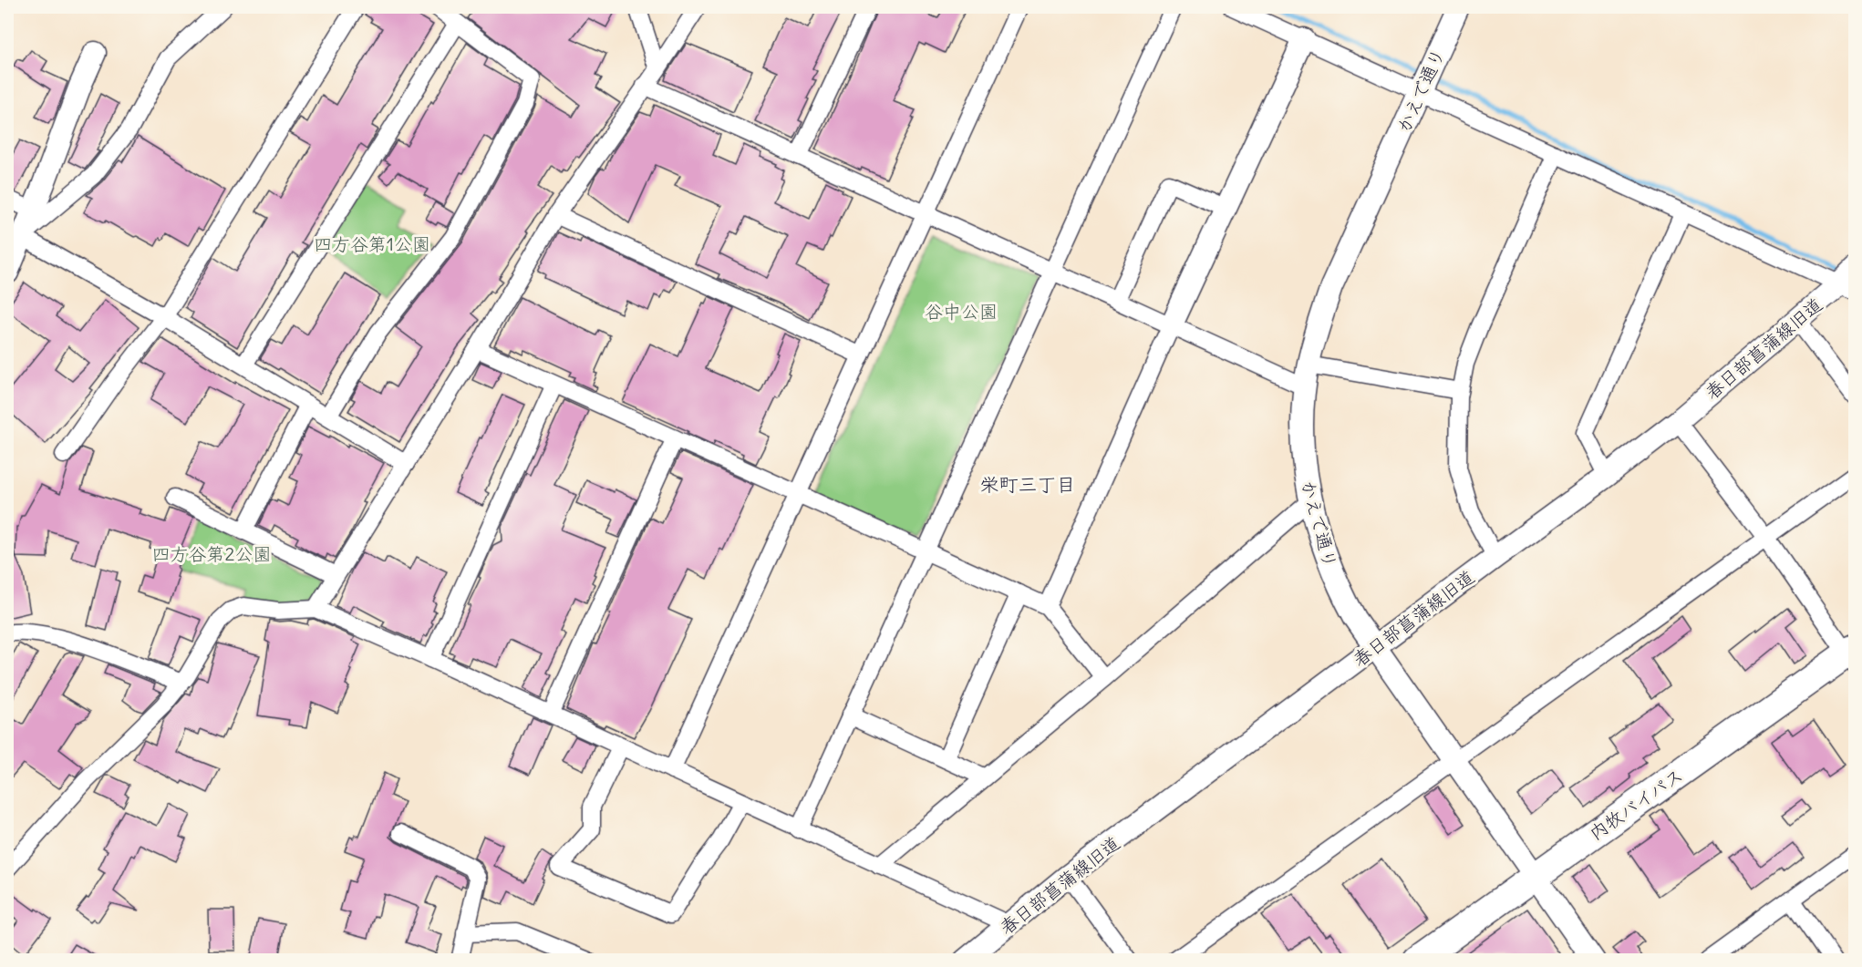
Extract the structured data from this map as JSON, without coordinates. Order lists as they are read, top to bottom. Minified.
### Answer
{"streets":{"main road":["内牧バイパス"],"street":["かえで通り","春日部菖蒲線旧道"]},"crossings":[["かえで通り","春日部菖蒲線旧道"],["かえで通り","内牧バイパス"]],"districts":["栄町三丁目"],"parks":["四方谷第1公園","谷中公園","四方谷第2公園"]}
